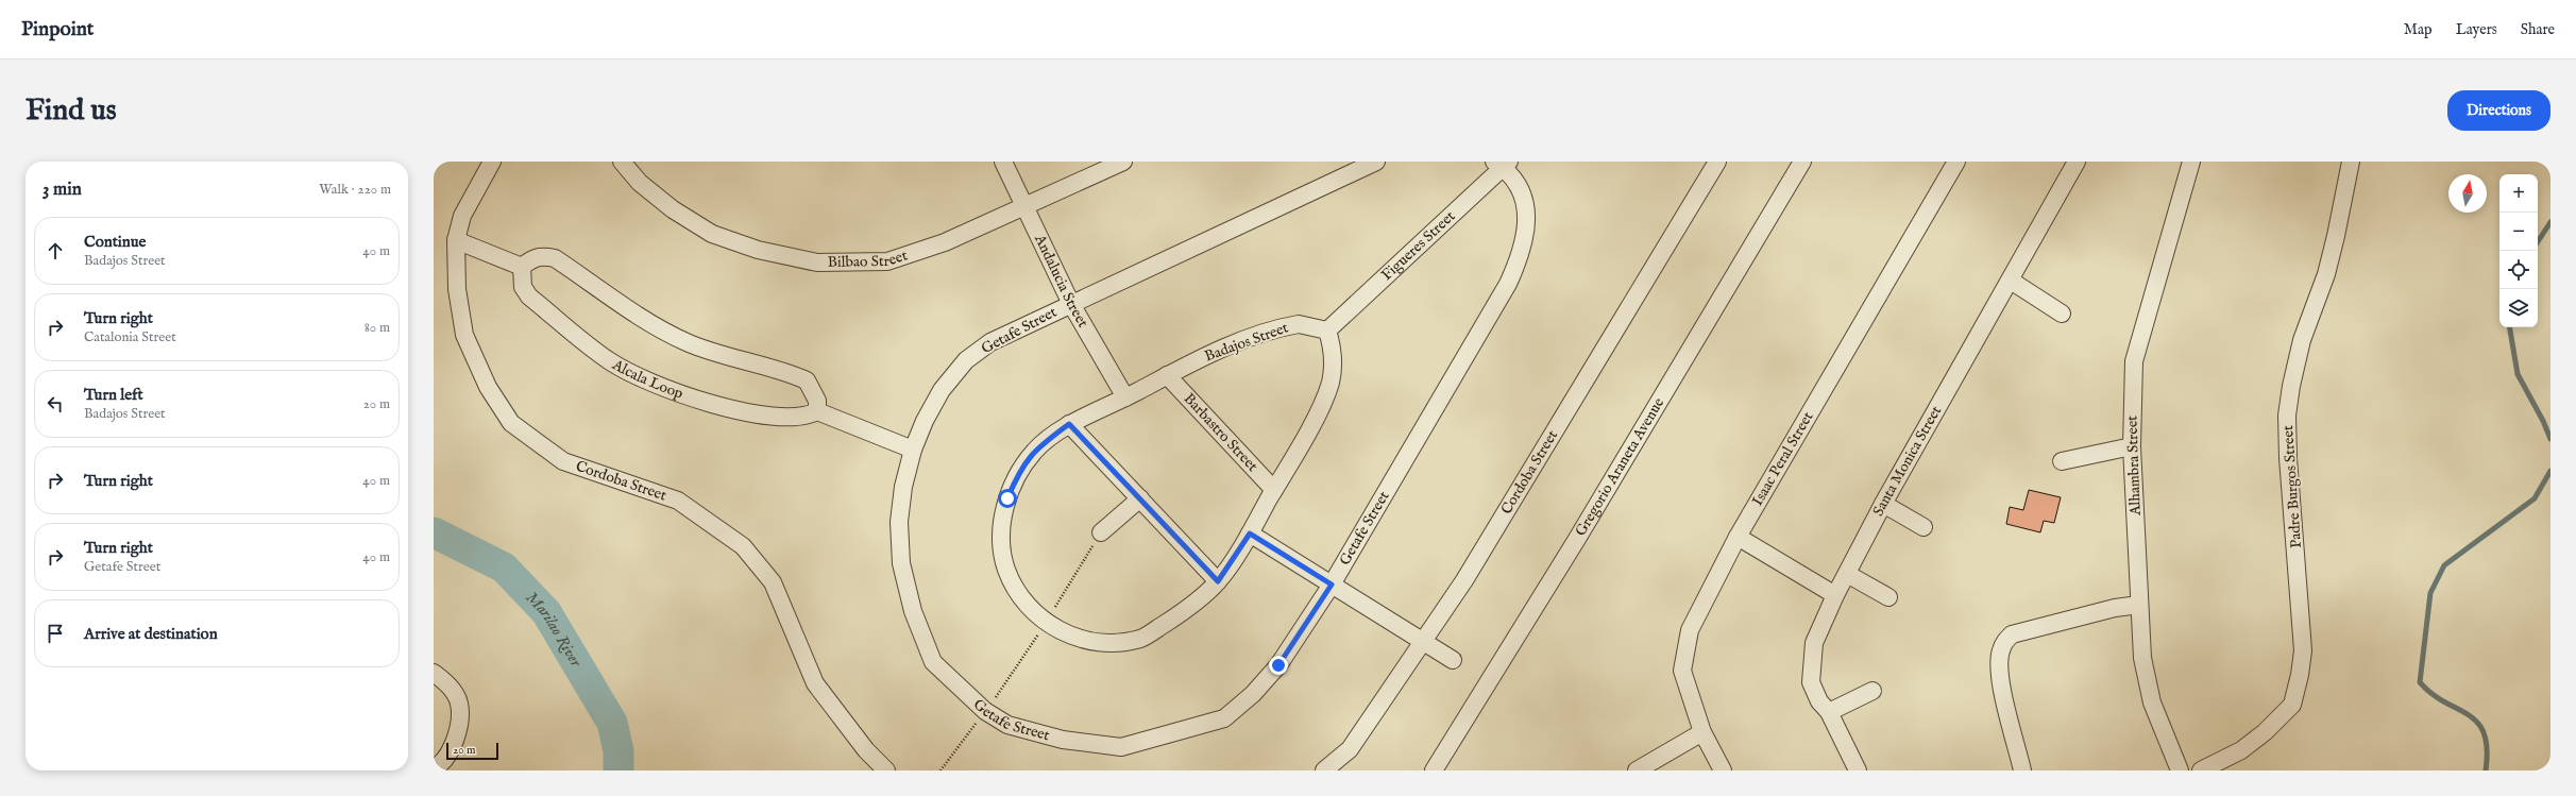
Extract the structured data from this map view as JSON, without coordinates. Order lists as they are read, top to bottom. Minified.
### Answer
{"streets":{"street":["Figueres Street","Bilbao Street","Andalucia Street","Getafe Street","Badajos Street","Alcala Loop","Barbastro Street","Isaac Peral Street","Santa Monica Street","Alhambra Street","Gregorio Araneta Avenue","Cordoba Street","Padre Burgos Street"]},"crossings":[["Figueres Street","Getafe Street"],["Figueres Street","Badajos Street"],["Bilbao Street","Andalucia Street"],["Andalucia Street","Getafe Street"],["Andalucia Street","Badajos Street"],["Badajos Street","Barbastro Street"]],"water":["Marilao River"],"scale_bar":"20 m","north":"top","page":{"header":"Pinpoint","nav":["Map","Layers","Share"],"buttons":"Directions","title":"Find us","heading":["3 min","Walk · 220 m"],"map_buttons":["+","−"],"list":[["Continue","Badajos Street","40 m"],["Turn right","Catalonia Street","80 m"],["Turn left","Badajos Street","20 m"],["Turn right","40 m"],["Turn right","Getafe Street","40 m"],"Arrive at destination"],"scale":"20 m"}}
